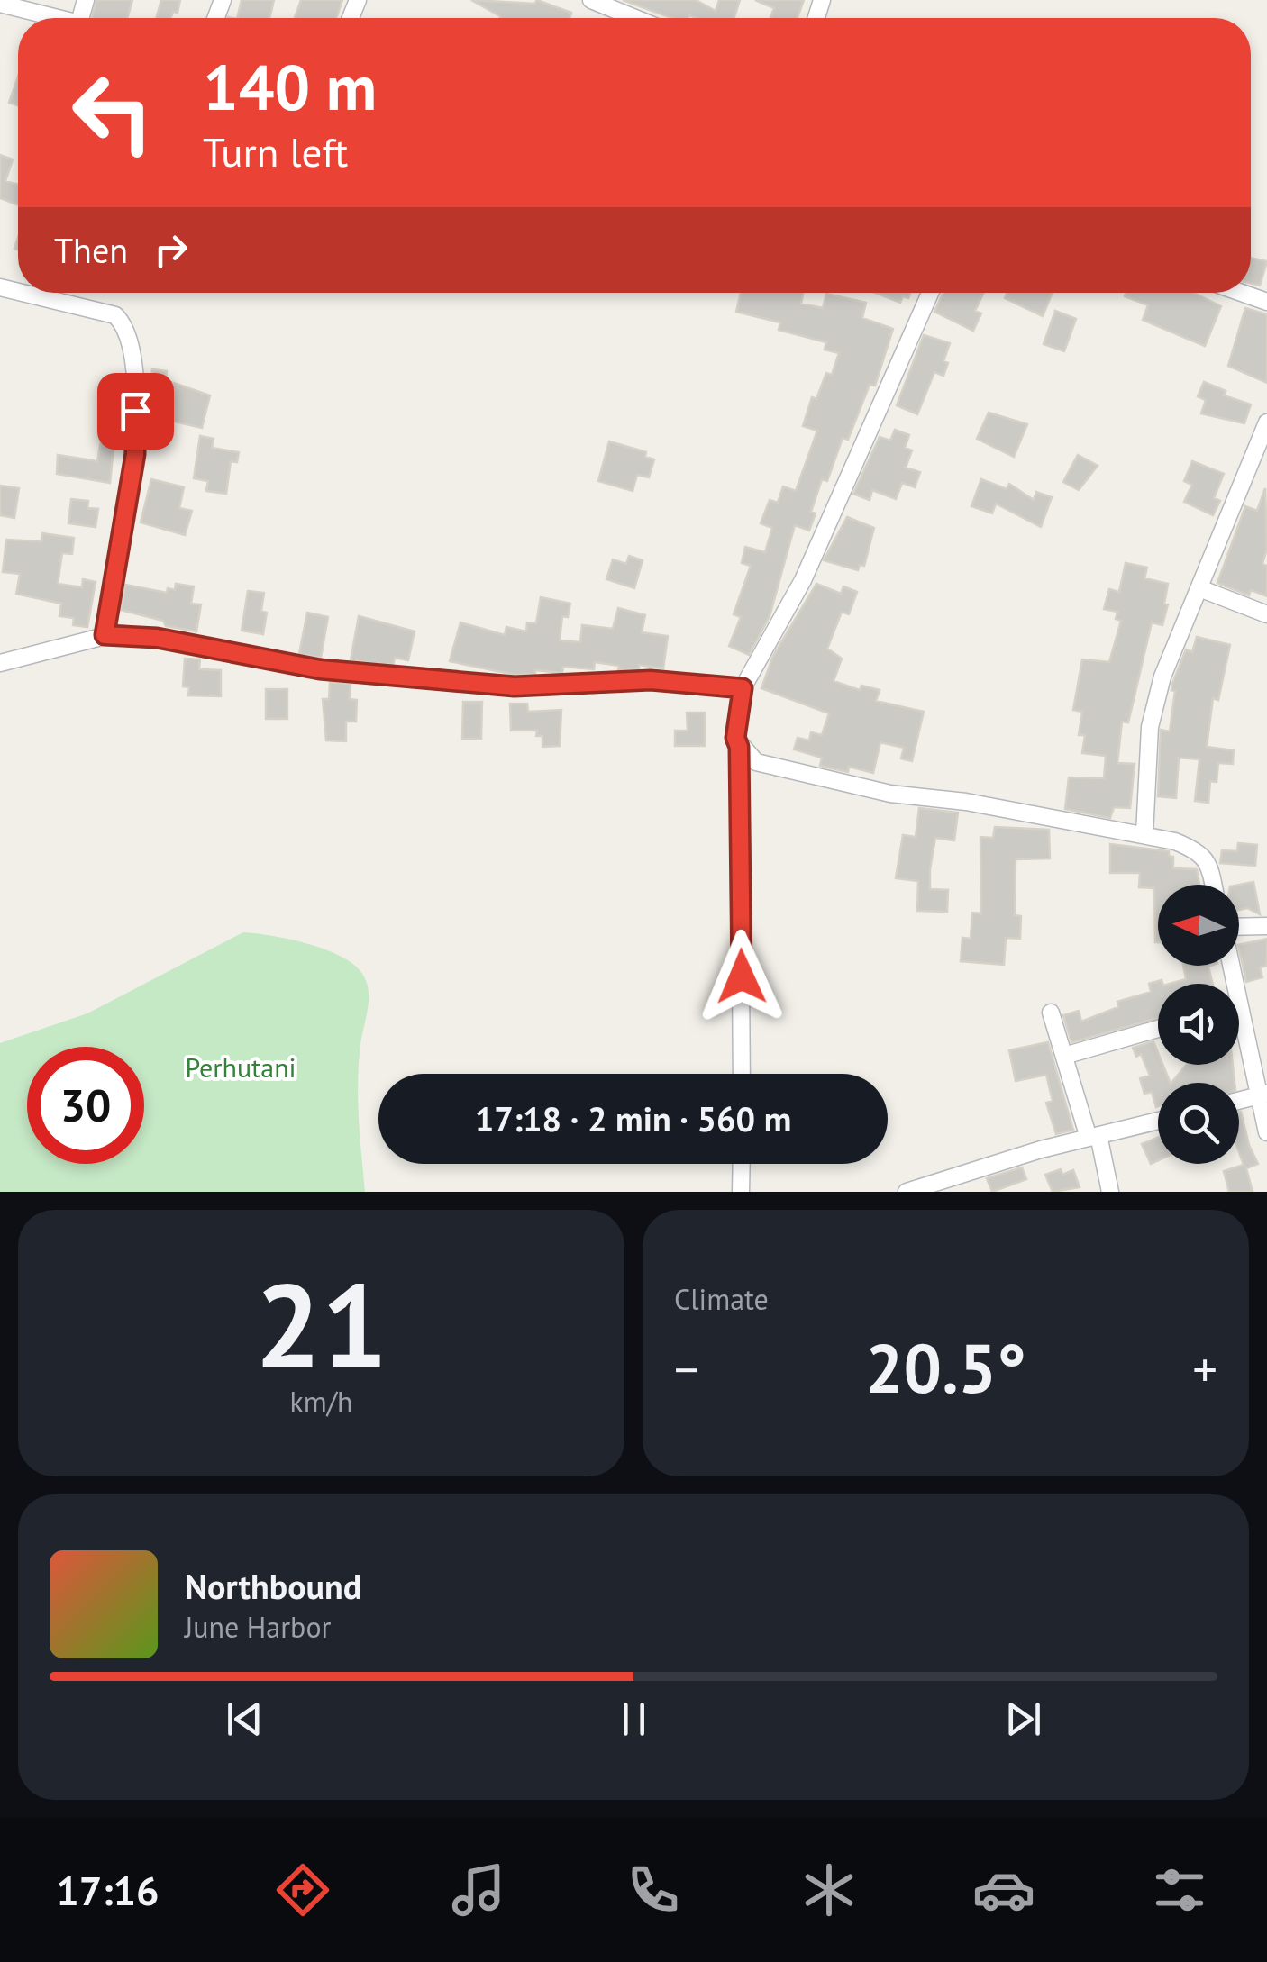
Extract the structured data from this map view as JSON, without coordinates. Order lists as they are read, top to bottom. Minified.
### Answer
{"parks":["Perhutani"],"north":"left","page":{"turn":["140 m","Turn left"],"then":"Then","limit":"30","trip":"17:18 · 2 min · 560 m","tile":[["21","km/h"],"Climate"],"heat":["−","20.5°","+"],"song":["Northbound","June Harbor"],"tabs":"17:16"}}
